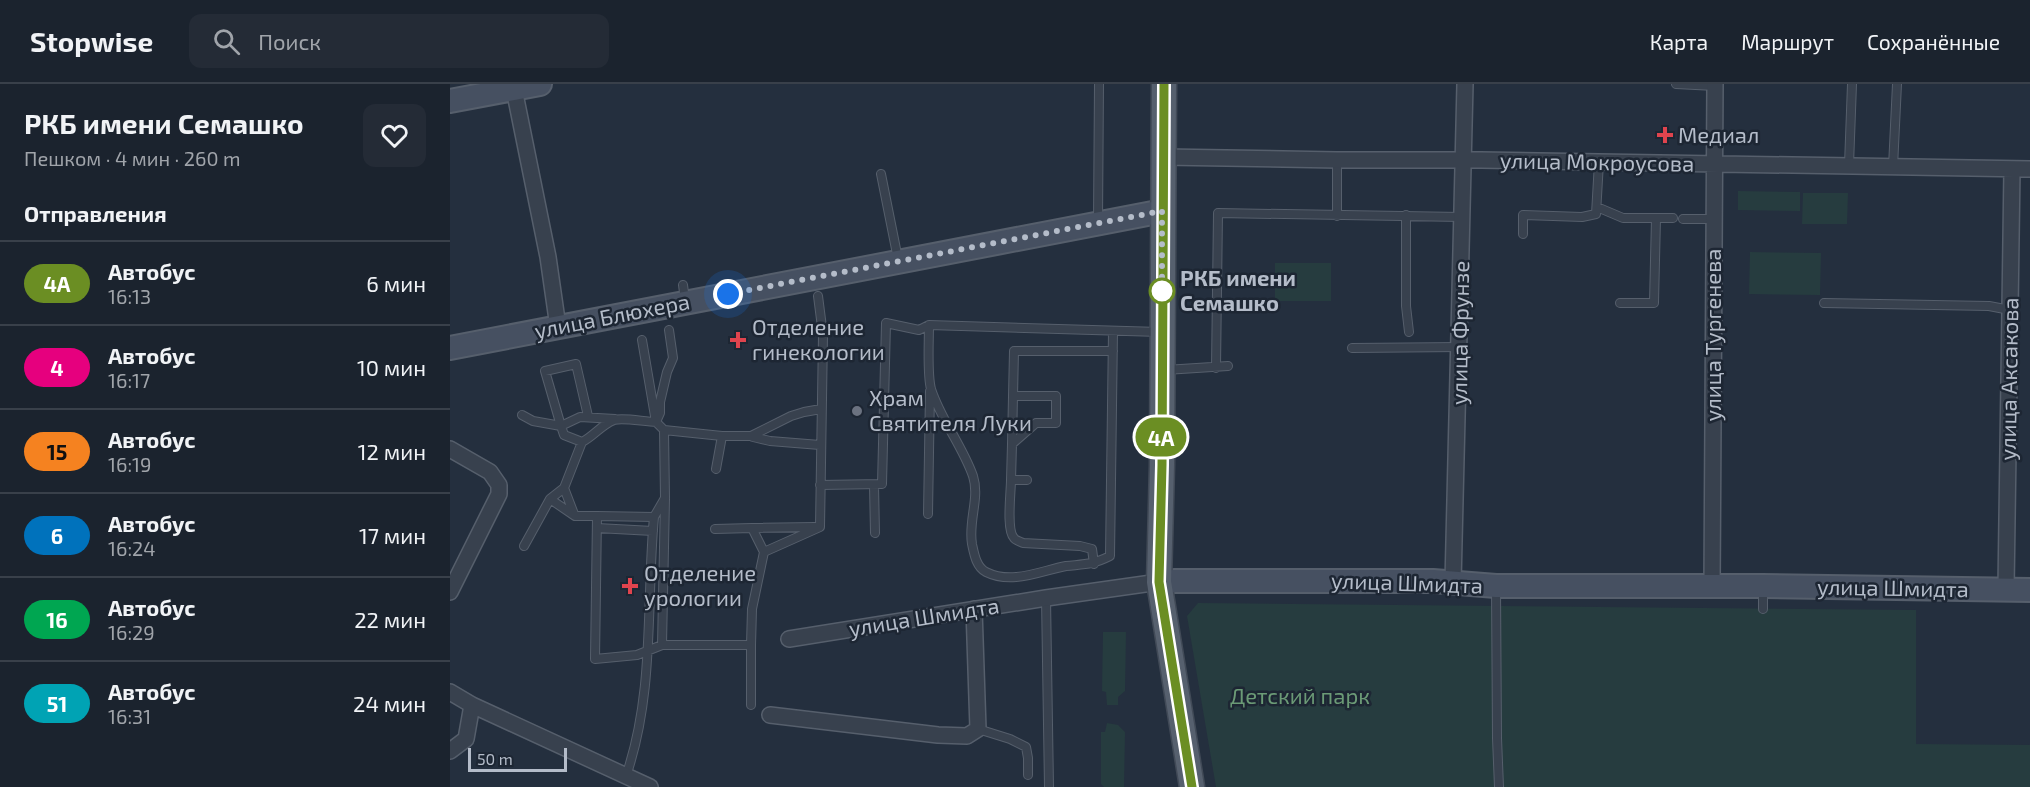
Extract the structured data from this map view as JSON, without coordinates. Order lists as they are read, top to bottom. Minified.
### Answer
{"streets":{"main road":["улица Блюхера","улица Шмидта"],"street":["улица Мокроусова","улица Фрунзе","улица Тургенева","улица Аксакова"]},"crossings":[["улица Мокроусова","улица Фрунзе"],["улица Мокроусова","улица Тургенева"],["улица Мокроусова","улица Аксакова"],["улица Фрунзе","улица Шмидта"],["улица Тургенева","улица Шмидта"],["улица Аксакова","улица Шмидта"]],"parks":["Детский парк"],"places":{"health":["Медиал","Отделение гинекологии","Отделение урологии"],"other":["РКБ имени Семашко","Храм Святителя Луки"]},"lines":["bus line 4А"],"scale_bar":"50 m","page":{"header":"Stopwise","search":"Поиск","nav":["Карта","Маршрут","Сохранённые"],"heading":[["РКБ имени Семашко","Пешком · 4 мин · 260 m"],"Отправления"],"on_map":"4А","list":[{"mark":"4А","name":"Автобус","note":"16:13","value":"6 мин"},{"mark":"4","name":"Автобус","note":"16:17","value":"10 мин"},{"mark":"15","name":"Автобус","note":"16:19","value":"12 мин"},{"mark":"6","name":"Автобус","note":"16:24","value":"17 мин"},{"mark":"16","name":"Автобус","note":"16:29","value":"22 мин"},{"mark":"51","name":"Автобус","note":"16:31","value":"24 мин"}],"scale":"50 m"}}
